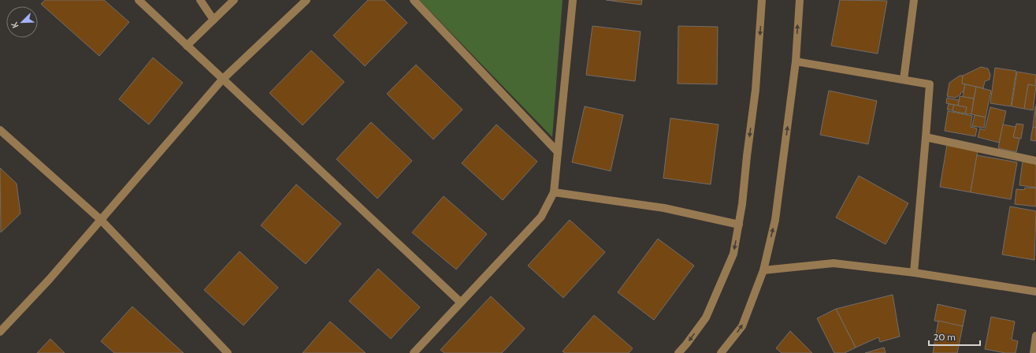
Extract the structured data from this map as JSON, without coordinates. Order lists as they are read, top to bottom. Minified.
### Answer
{"scale_bar":"20 m","north":"bottom left"}
